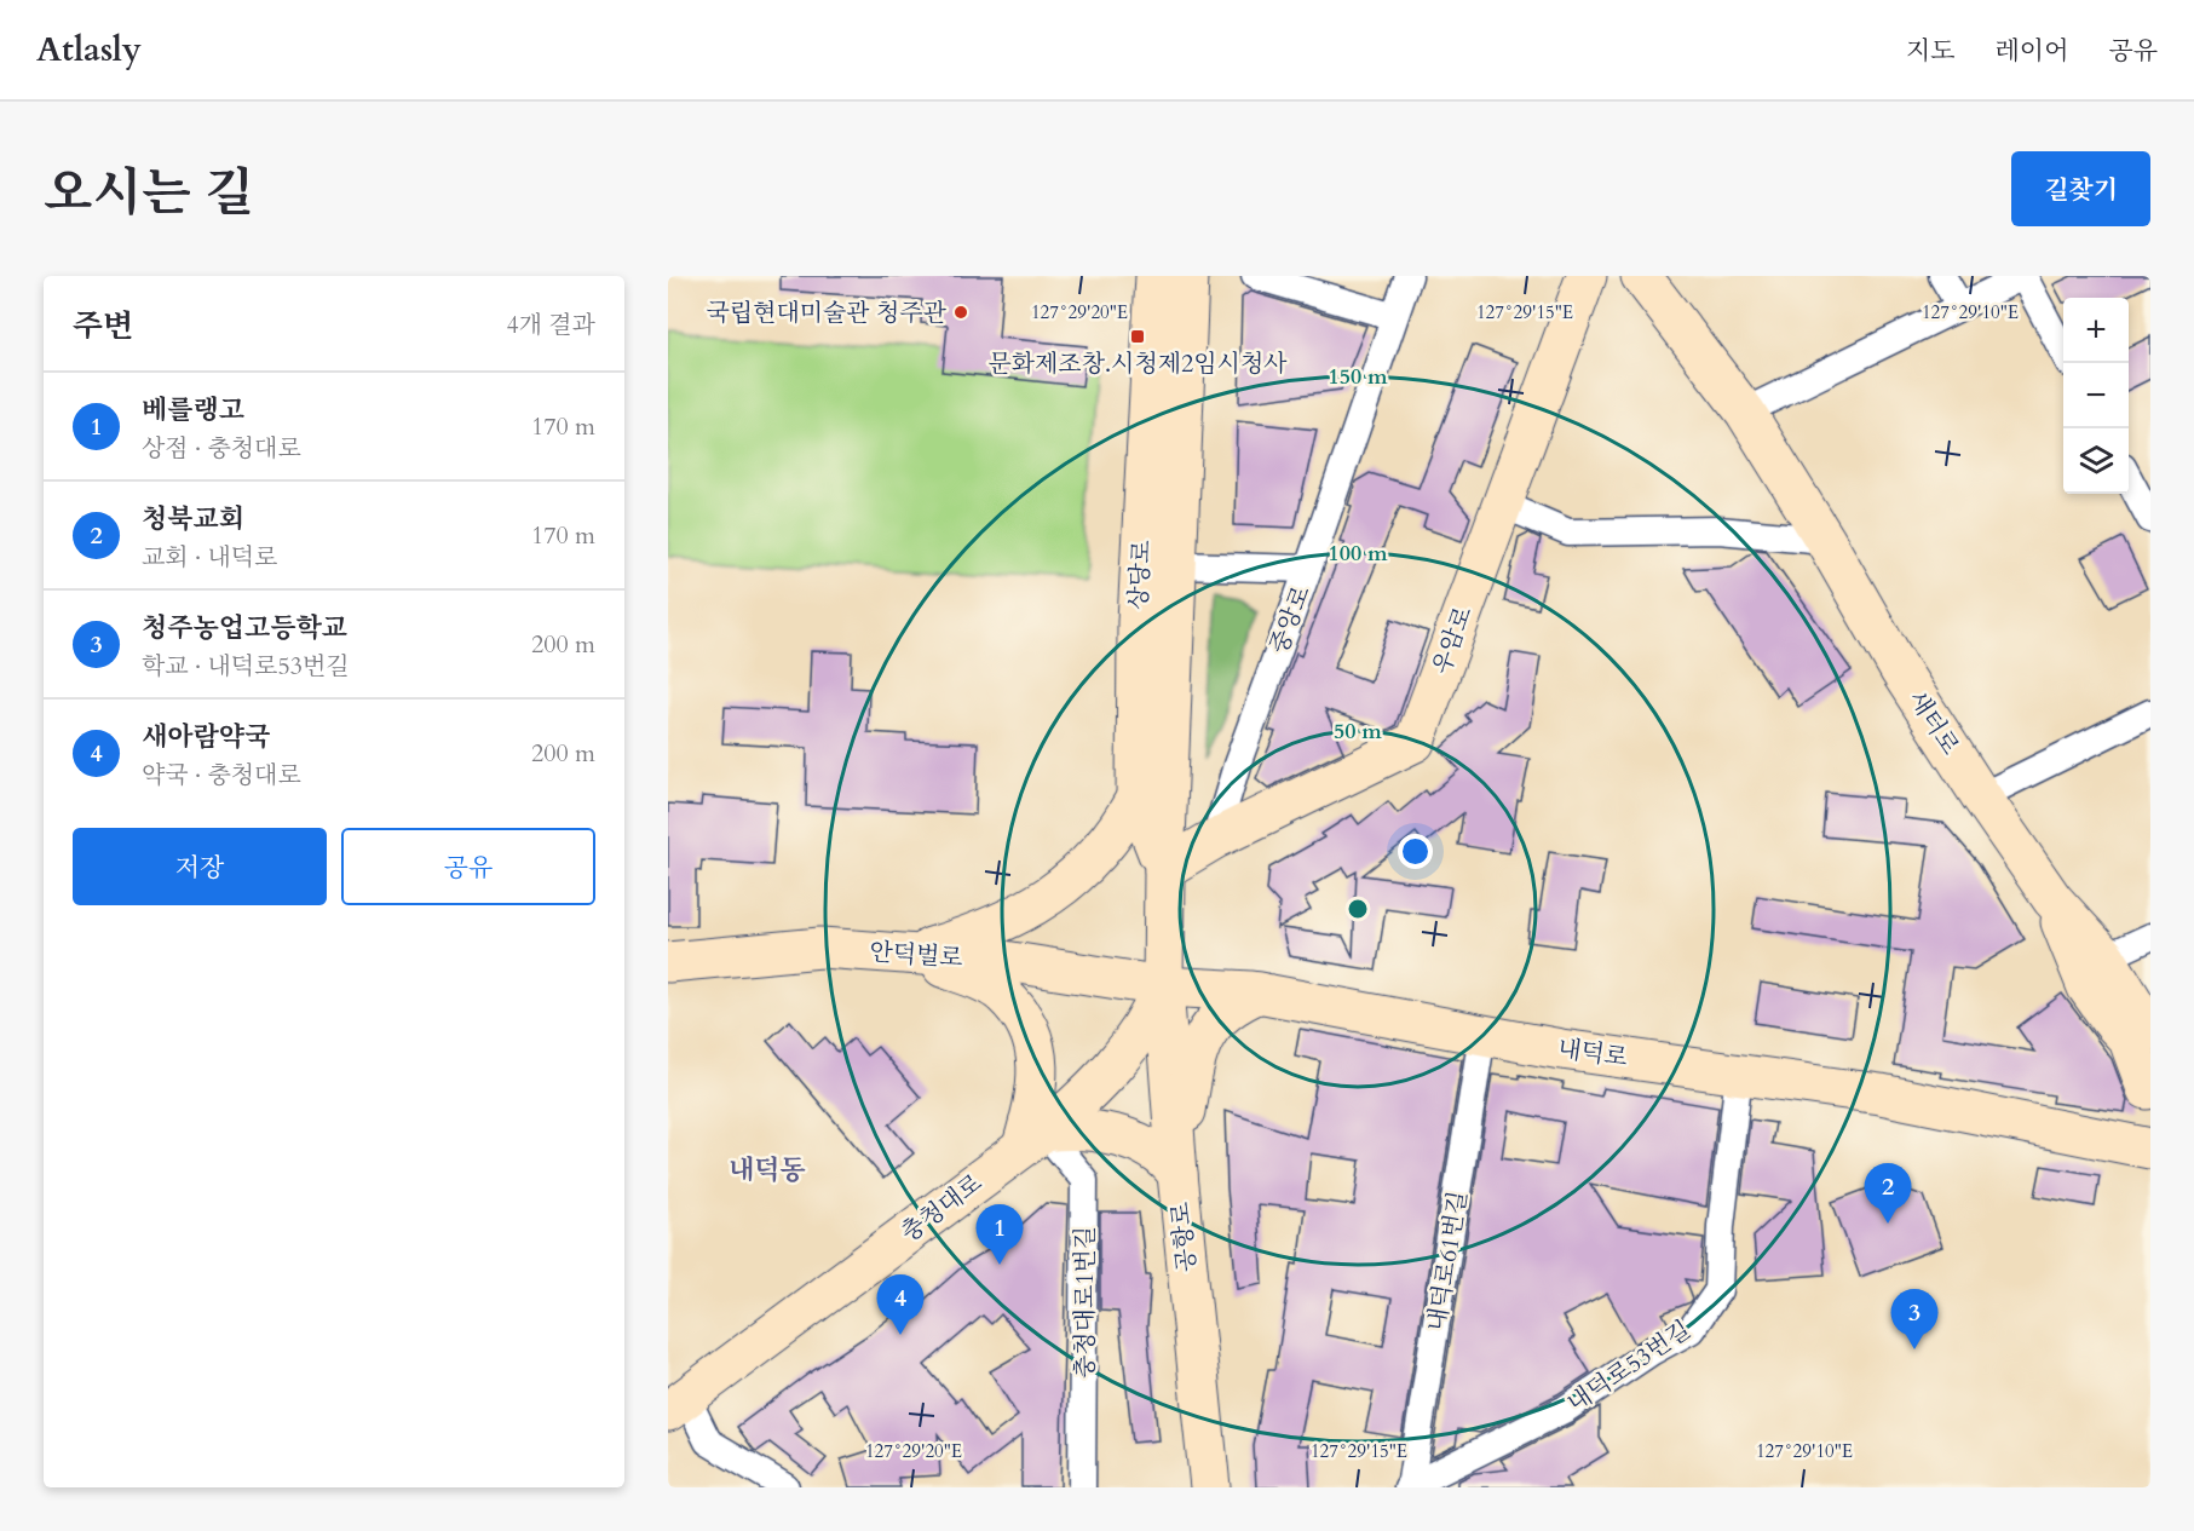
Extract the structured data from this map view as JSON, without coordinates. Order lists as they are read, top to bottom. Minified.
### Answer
{"streets":{"street":["상당로","중앙로","우암로","새터로","안덕벌로","내덕로","충청대로","공항로","내덕로61번길","충청대로1번길","내덕로53번길"]},"crossings":[["상당로","우암로"],["상당로","안덕벌로"],["상당로","내덕로"],["상당로","충청대로"],["상당로","공항로"],["중앙로","우암로"],["안덕벌로","내덕로"],["안덕벌로","충청대로"],["안덕벌로","공항로"],["내덕로","충청대로"],["내덕로","공항로"],["내덕로","내덕로61번길"],["내덕로","내덕로53번길"],["충청대로","공항로"],["충청대로","충청대로1번길"],["내덕로61번길","내덕로53번길"]],"districts":["내덕동"],"places":{"other":["국립현대미술관 청주관"],"transit":["문화제조창.시청제2임시청사"]},"page":{"header":"Atlasly","nav":["지도","레이어","공유"],"title":"오시는 길","buttons":["길찾기",["저장","공유"]],"heading":["주변","4개 결과"],"map_buttons":["+","−"],"list":[{"mark":"1","name":"베를랭고","note":"상점 · 충청대로","value":"170 m"},{"mark":"2","name":"청북교회","note":"교회 · 내덕로","value":"170 m"},{"mark":"3","name":"청주농업고등학교","note":"학교 · 내덕로53번길","value":"200 m"},{"mark":"4","name":"새아람약국","note":"약국 · 충청대로","value":"200 m"}],"pins":["2","1","4","3"]},"coordinates":["127°29'20\"E","127°29'15\"E","127°29'10\"E"],"rings":["150 m","100 m","50 m"]}
